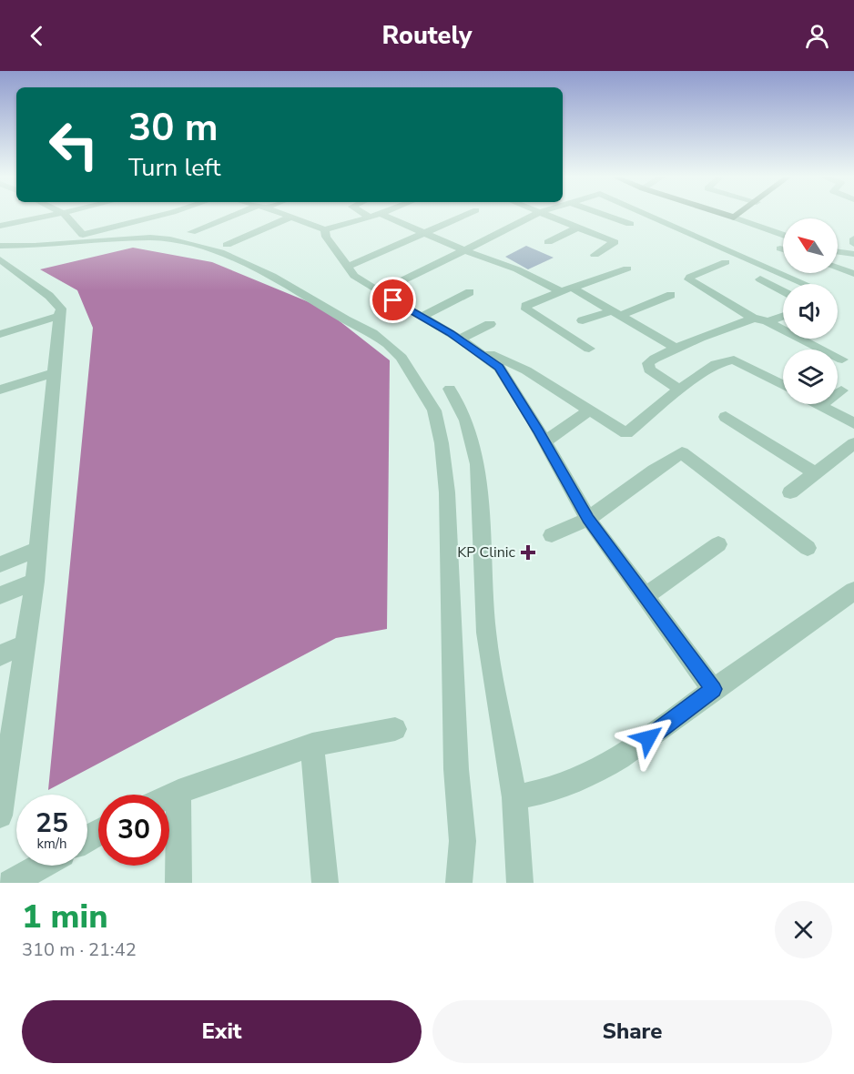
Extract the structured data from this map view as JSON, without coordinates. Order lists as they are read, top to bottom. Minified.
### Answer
{"places":{"health":["KP Clinic"]},"north":"top left","page":{"header":"Routely","turn":["30 m","Turn left"],"speed":"25 km/h","limit":"30","heading":["1 min","310 m · 21:42"],"buttons":["Exit","Share"]}}
